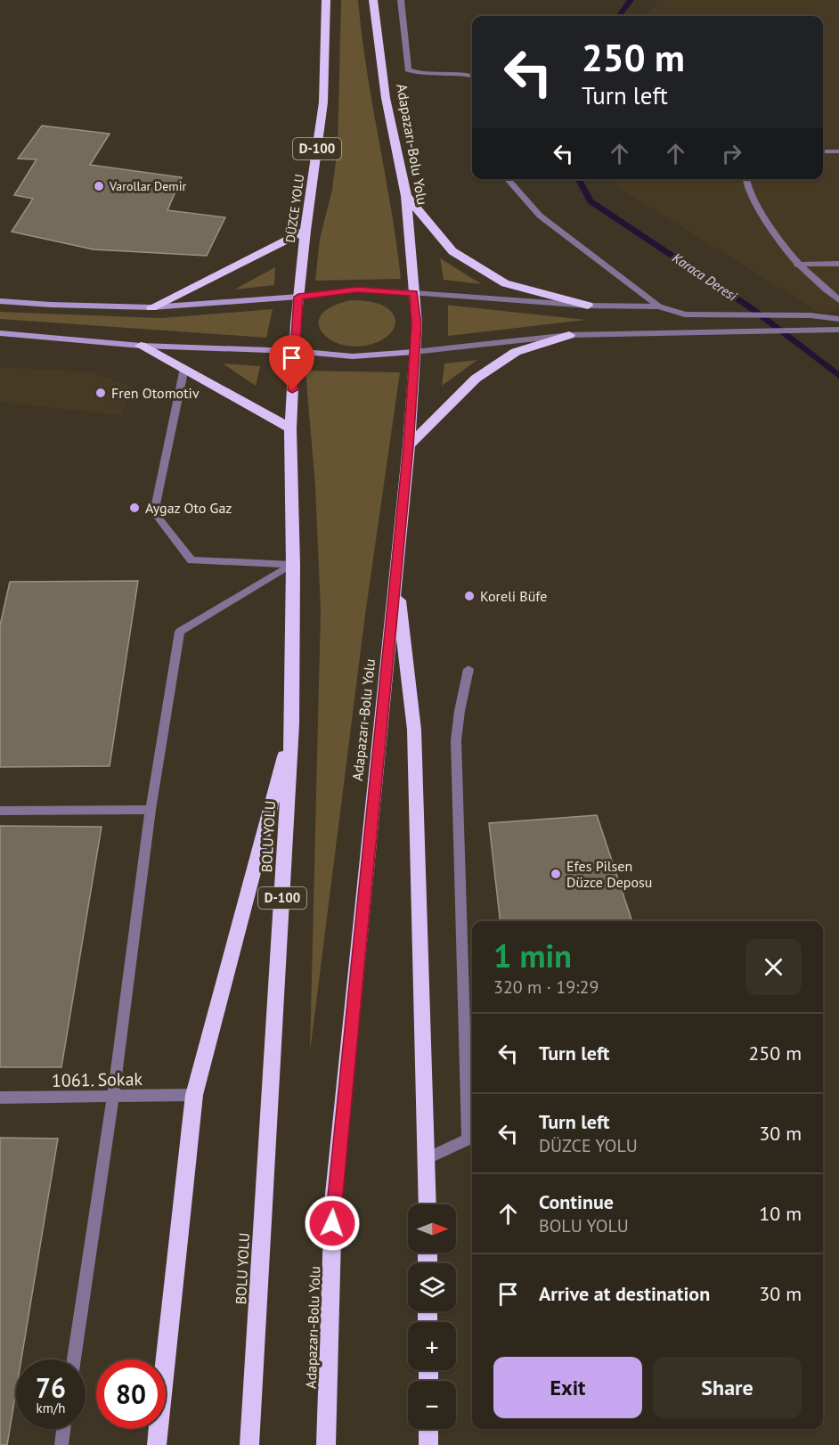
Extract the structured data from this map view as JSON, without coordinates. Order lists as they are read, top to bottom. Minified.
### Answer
{"streets":{"highway":["Adapazarı-Bolu Yolu","D-100","DÜZCE YOLU","BOLU YOLU"],"street":["1061. Sokak"]},"crossings":[["DÜZCE YOLU","BOLU YOLU"]],"water":["Karaca Deresi"],"places":["Varollar Demir","Fren Otomotiv","Aygaz Oto Gaz","Koreli Büfe","Efes Pilsen Düzce Deposu"],"north":"right","page":{"turn":["250 m","Turn left"],"heading":["1 min","320 m · 19:29"],"list":[{"name":"Turn left","value":"250 m"},{"name":"Turn left","note":"DÜZCE YOLU","value":"30 m"},{"name":"Continue","note":"BOLU YOLU","value":"10 m"},{"name":"Arrive at destination","value":"30 m"}],"map_buttons":["+","−"],"buttons":["Exit","Share"],"speed":"76 km/h","limit":"80"}}
